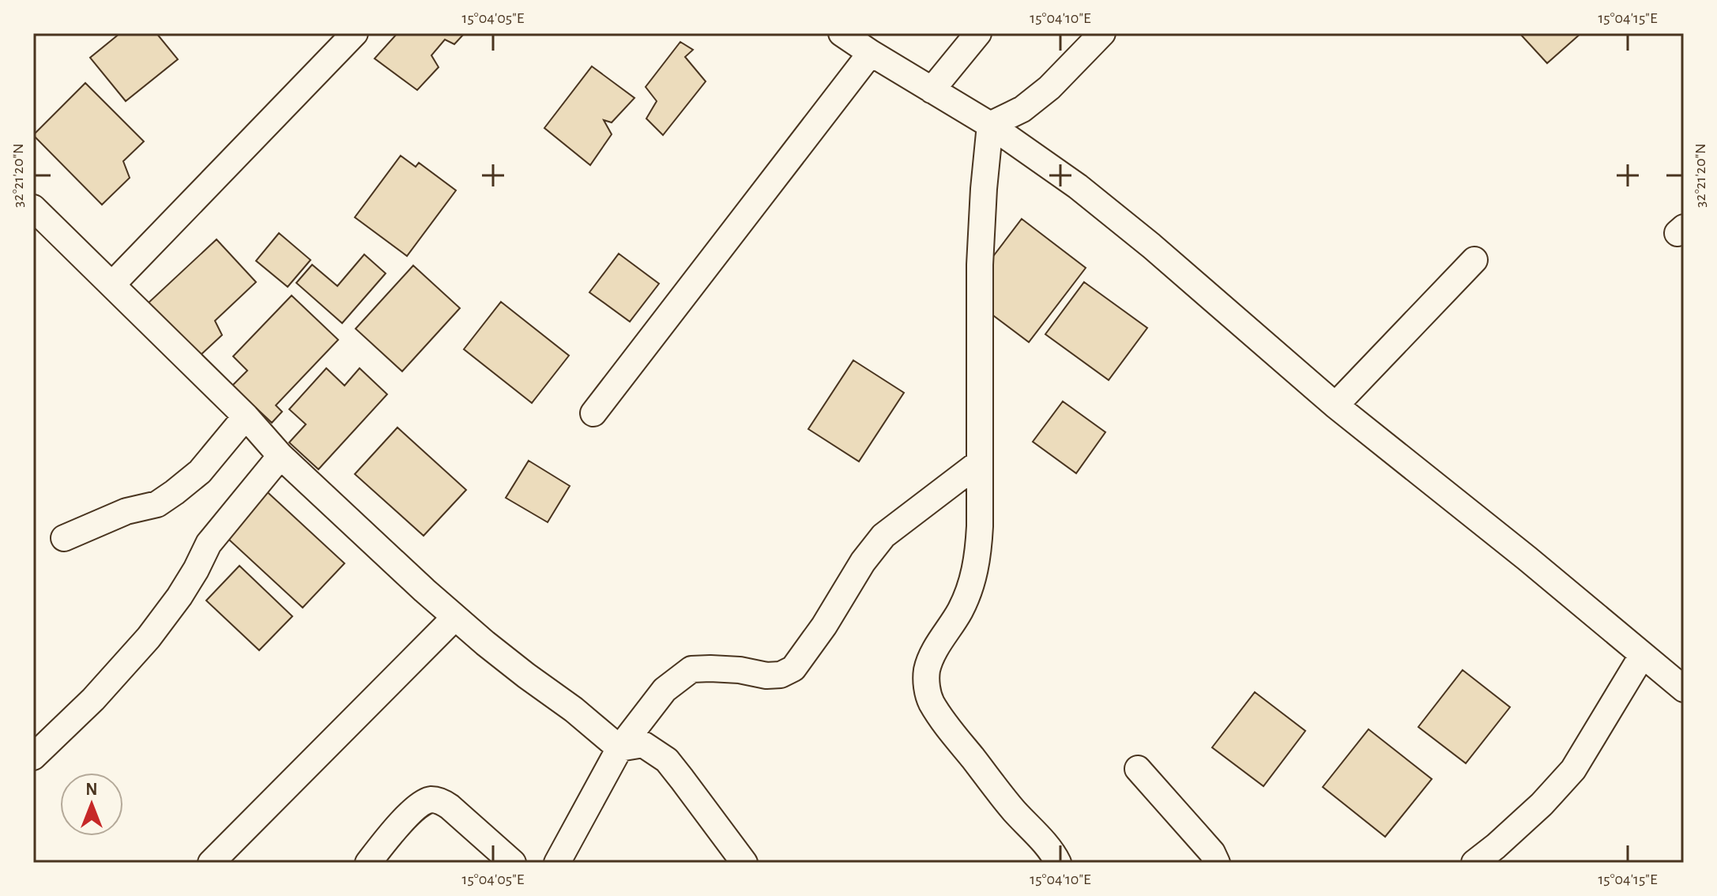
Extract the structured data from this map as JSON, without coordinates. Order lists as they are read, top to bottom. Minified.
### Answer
{"north":"top","coordinates":["15°04'05\"E","15°04'10\"E","15°04'15\"E","32°21'20\"N"]}
